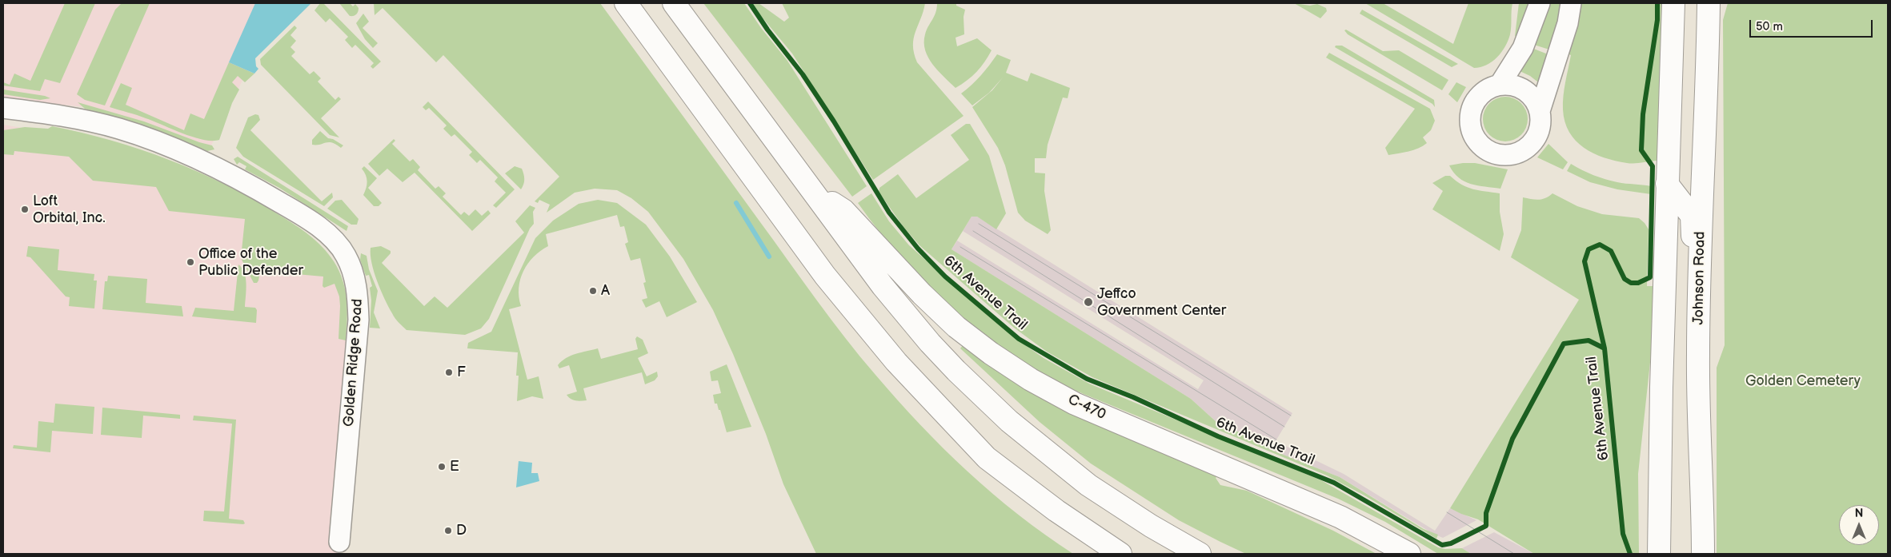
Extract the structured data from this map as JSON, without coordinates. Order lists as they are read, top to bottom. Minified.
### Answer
{"streets":{"main road":["Johnson Road","C-470"],"street":["Golden Ridge Road"],"cycle path":["6th Avenue Trail"]},"parks":["Golden Cemetery"],"places":["Loft Orbital, Inc.","Office of the Public Defender","A","Jeffco Government Center","F","E","D"],"scale_bar":"50 m","north":"top"}
